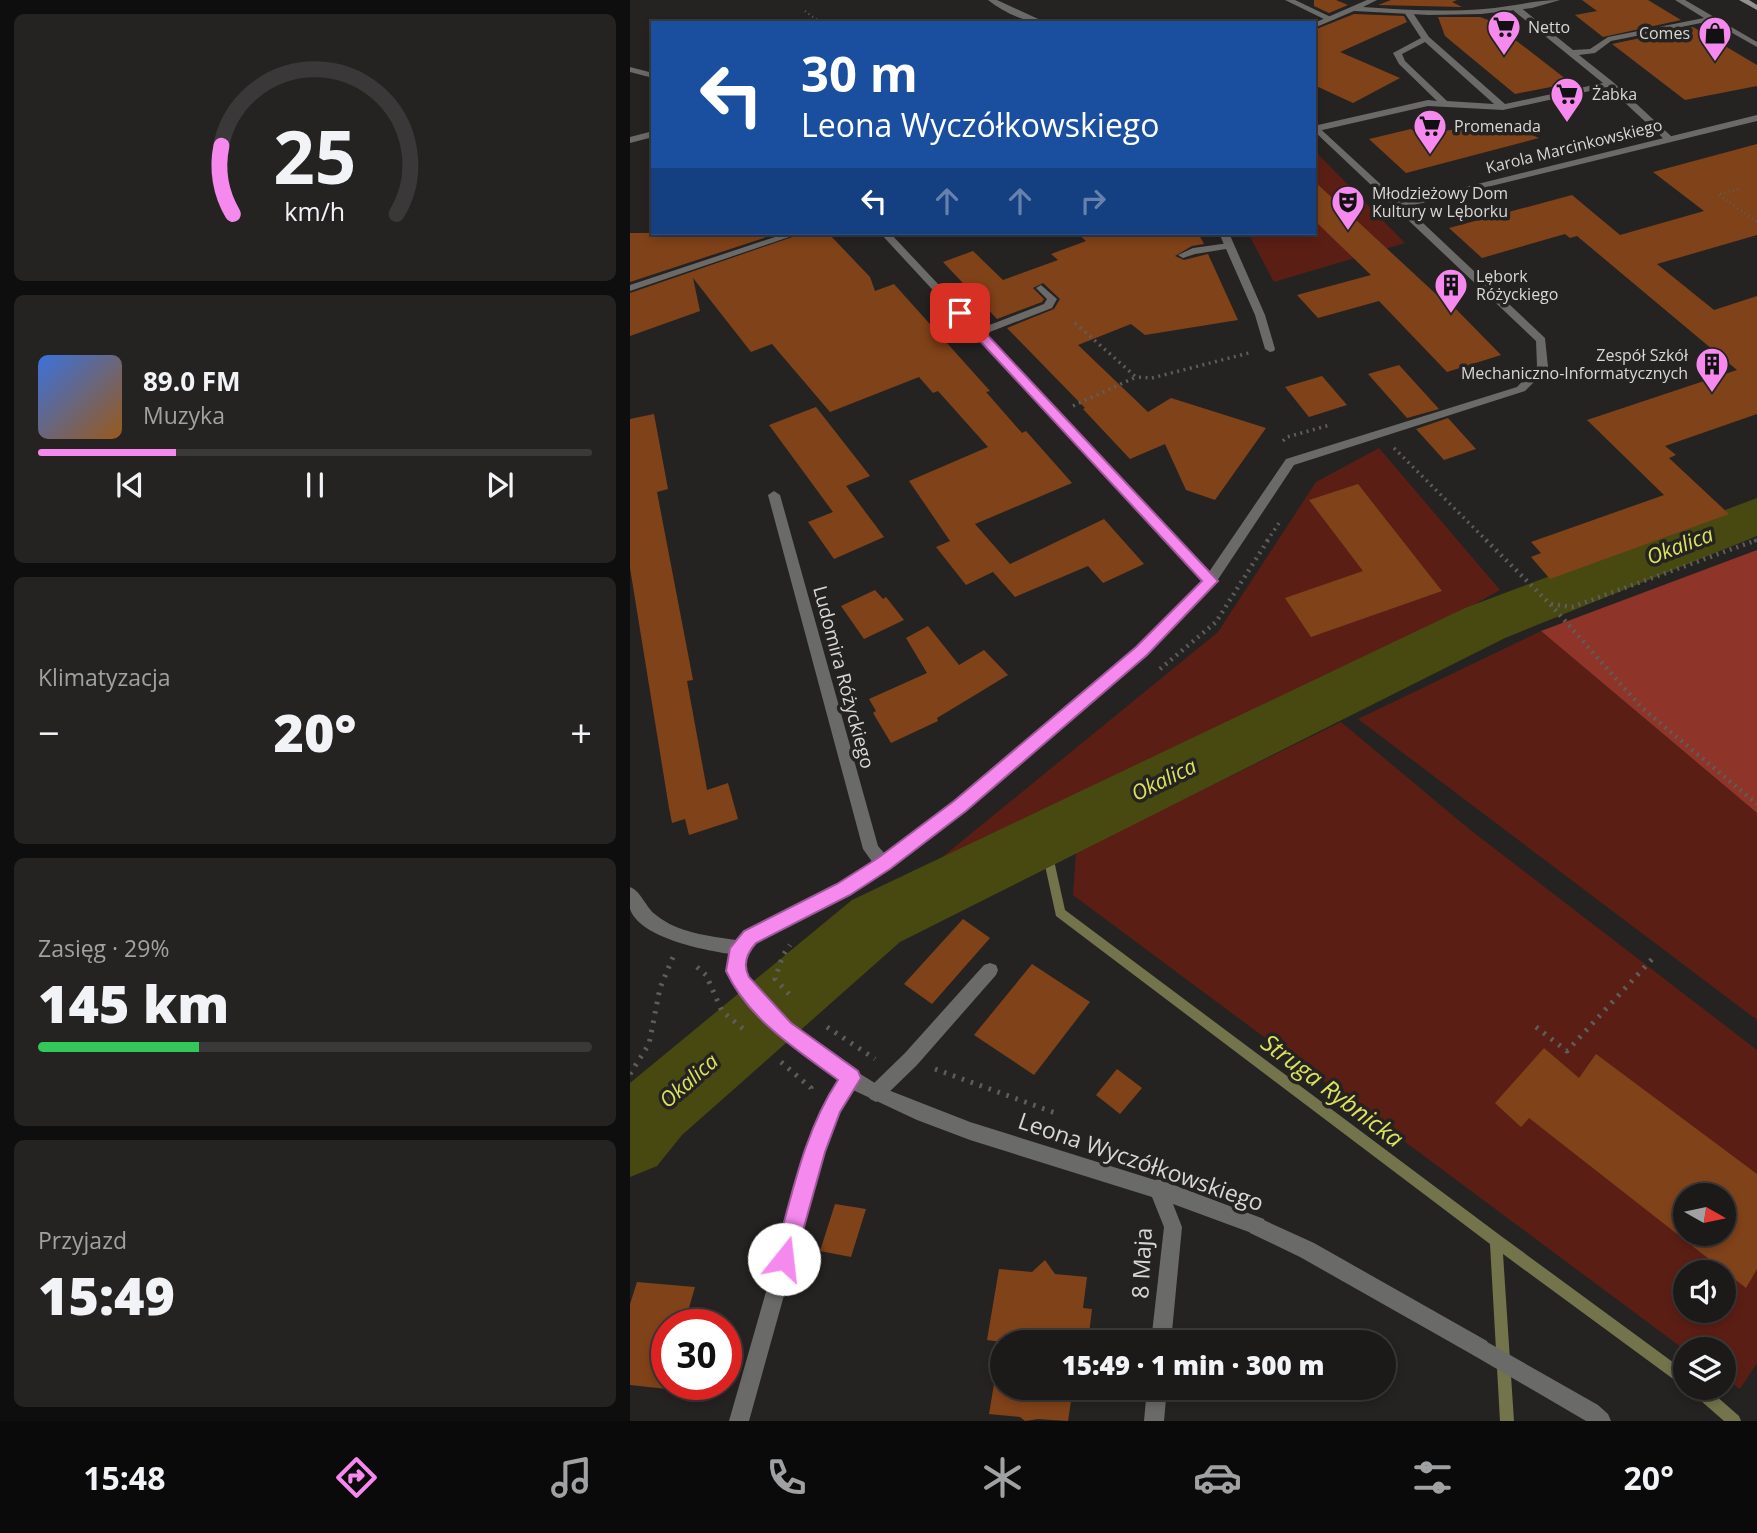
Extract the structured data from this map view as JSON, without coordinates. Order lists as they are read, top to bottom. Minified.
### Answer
{"streets":{"street":["Karola Marcinkowskiego","Ludomira Różyckiego","Leona Wyczółkowskiego","8 Maja"]},"crossings":[["Leona Wyczółkowskiego","8 Maja"]],"water":["Okalica","Struga Rybnicka"],"places":{"supermarket":["Netto","Żabka","Promenada"],"shop":["Comes"],"theatre":["Młodzieżowy Dom Kultury w Lęborku"],"building":["Lębork Różyckiego","Zespół Szkół Mechaniczno-Informatycznych"]},"north":"right","page":{"turn":["30 m","Leona Wyczółkowskiego"],"song":["89.0 FM","Muzyka"],"tile":["Klimatyzacja",["Zasięg · 29%","145 km"],["Przyjazd","15:49"]],"heat":["−","20°","+"],"limit":"30","trip":"15:49 · 1 min · 300 m","tabs":["15:48","20°"],"gauge":["25","km/h"]}}
